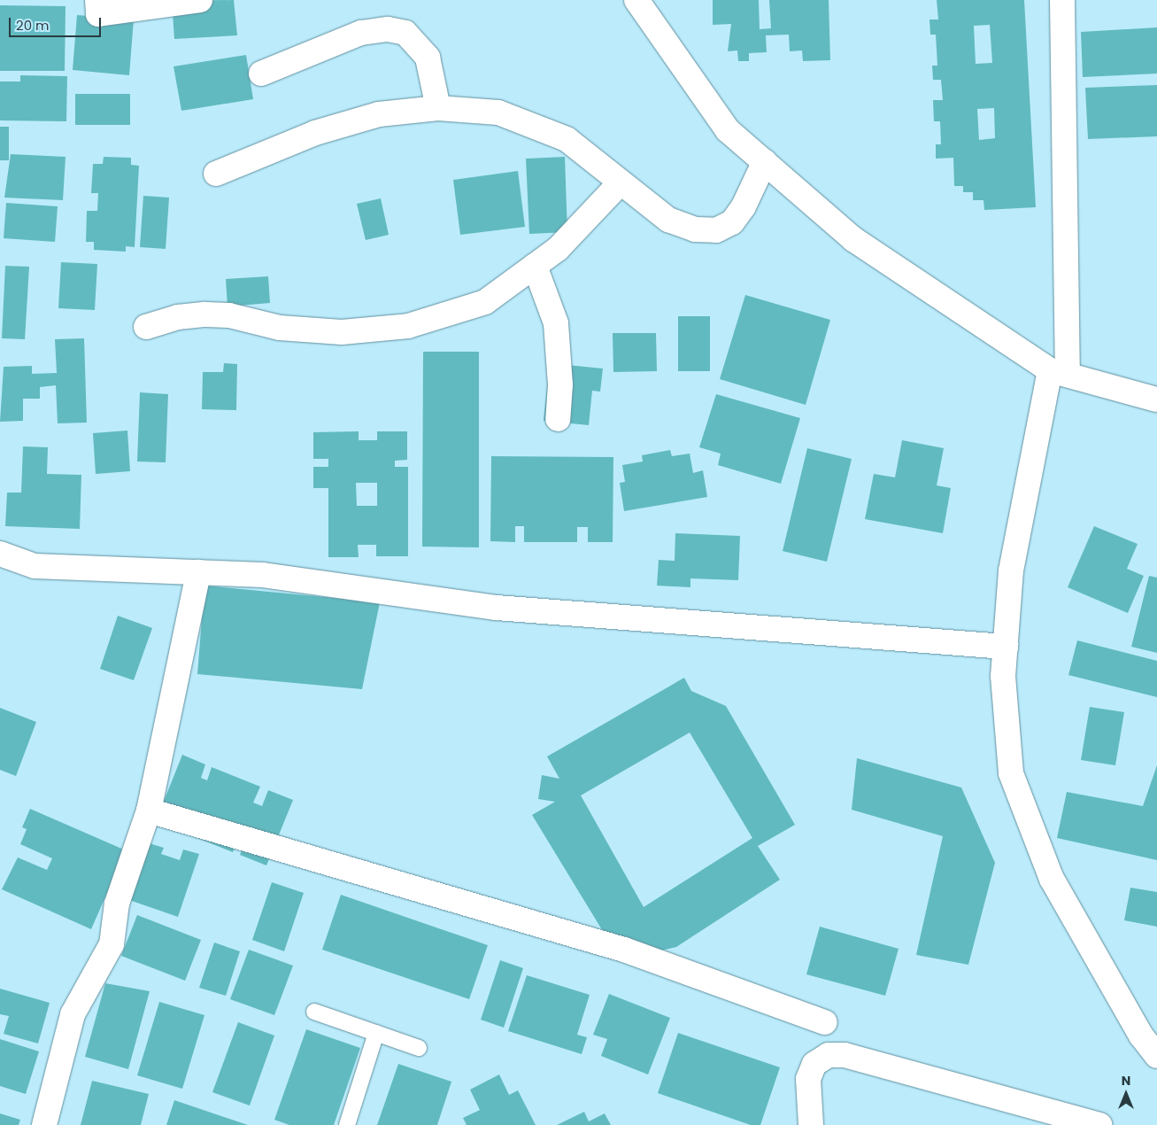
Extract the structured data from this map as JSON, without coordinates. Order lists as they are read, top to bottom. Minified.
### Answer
{"scale_bar":"20 m","north":"top"}
